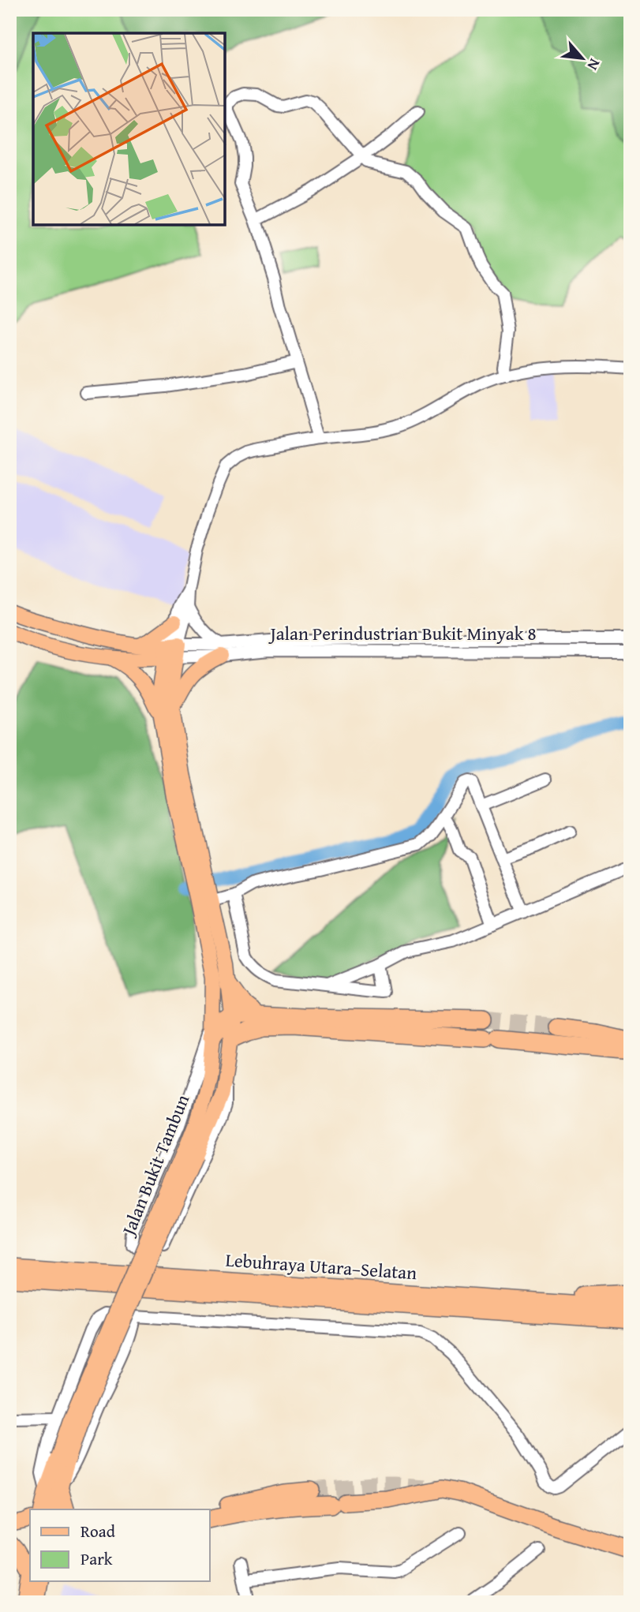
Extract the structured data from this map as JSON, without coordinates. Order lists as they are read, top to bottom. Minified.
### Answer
{"streets":{"highway":["Lebuhraya Utara–Selatan"],"main road":["Jalan Bukit Tambun"],"street":["Jalan Perindustrian Bukit Minyak 8"]},"crossings":[["Jalan Perindustrian Bukit Minyak 8","Jalan Bukit Tambun"]],"legend":["Road","Park"],"north":"bottom right"}
